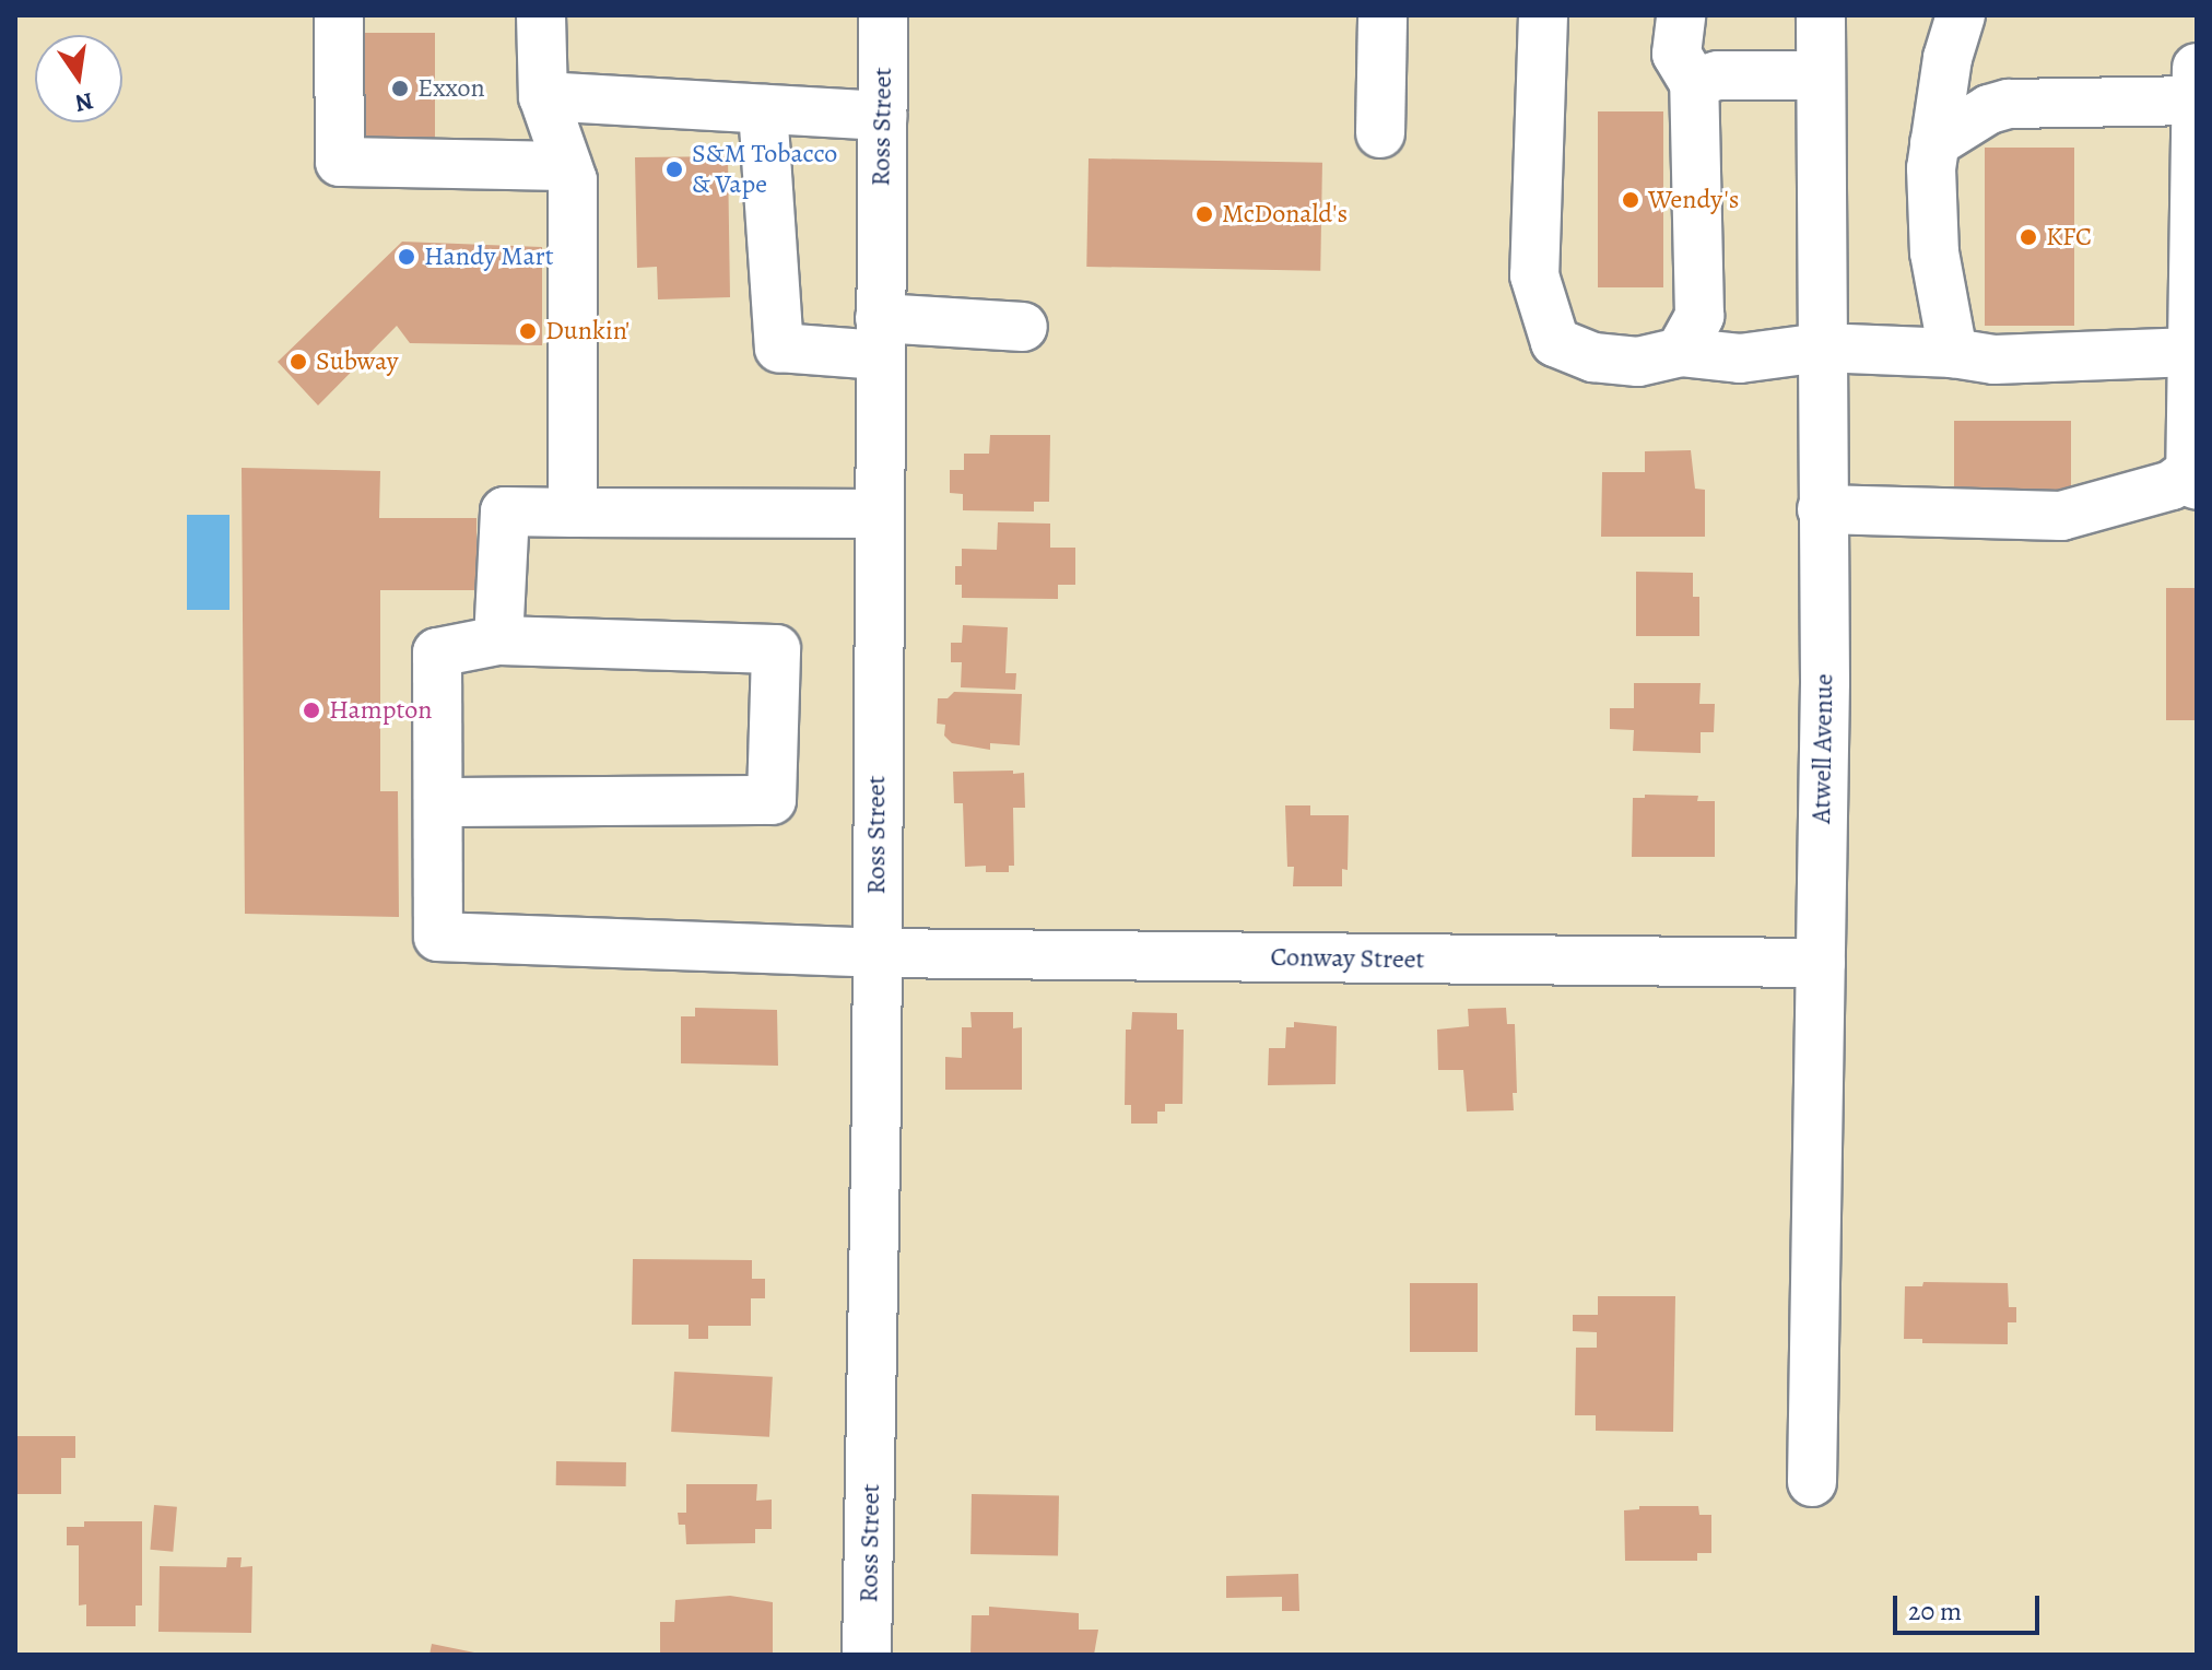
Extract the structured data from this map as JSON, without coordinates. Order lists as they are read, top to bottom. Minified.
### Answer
{"streets":{"street":["Ross Street","Atwell Avenue","Conway Street"]},"crossings":[["Ross Street","Conway Street"],["Atwell Avenue","Conway Street"]],"places":["Exxon","S&M Tobacco & Vape","Wendy's","McDonald's","KFC","Handy Mart","Dunkin'","Subway","Hampton"],"scale_bar":"20 m","north":"bottom"}
